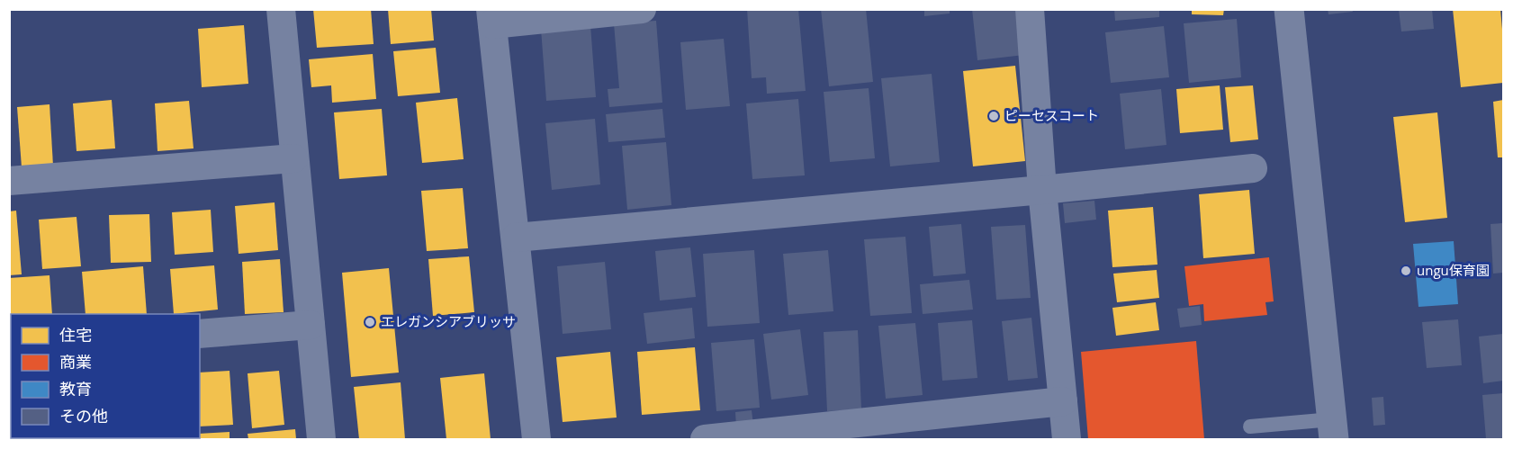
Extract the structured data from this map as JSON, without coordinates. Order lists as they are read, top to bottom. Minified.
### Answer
{"places":["ピーセスコート","ungu保育園","エレガンシアブリッサ"],"legend":["住宅","商業","教育","その他"]}
